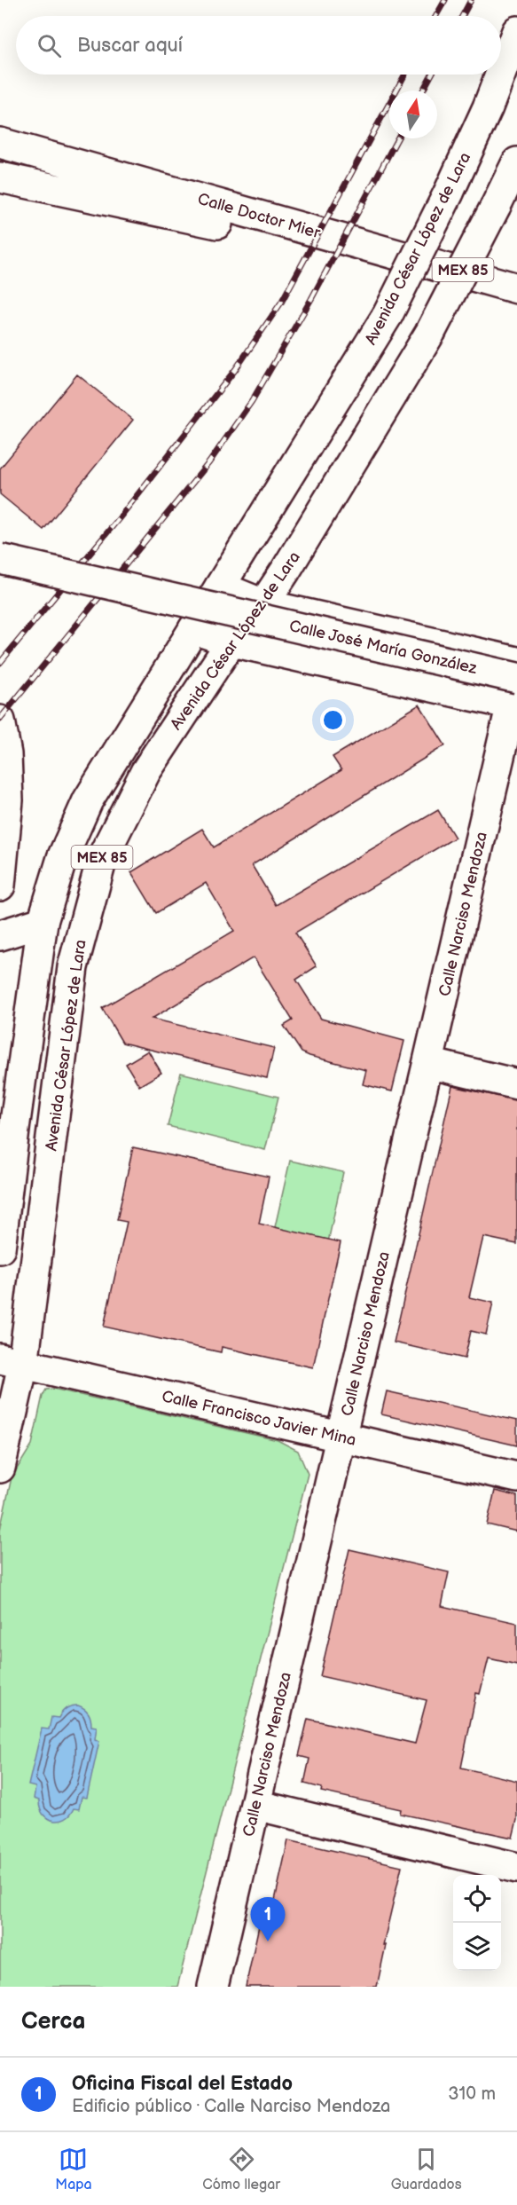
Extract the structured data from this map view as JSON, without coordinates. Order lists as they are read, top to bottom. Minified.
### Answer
{"streets":{"main road":["Calle Doctor Mier","Avenida César López de Lara","MEX 85","Calle José María González","Calle Narciso Mendoza","Calle Francisco Javier Mina"]},"crossings":[["Avenida César López de Lara","Calle Francisco Javier Mina"],["Calle José María González","Calle Narciso Mendoza"],["Calle Narciso Mendoza","Calle Francisco Javier Mina"]],"north":"top","page":{"search":"Buscar aquí","pins":"1","heading":"Cerca","list":[{"mark":"1","name":"Oficina Fiscal del Estado","note":"Edificio público · Calle Narciso Mendoza","value":"310 m"}],"nav":["Mapa","Cómo llegar","Guardados"]}}
